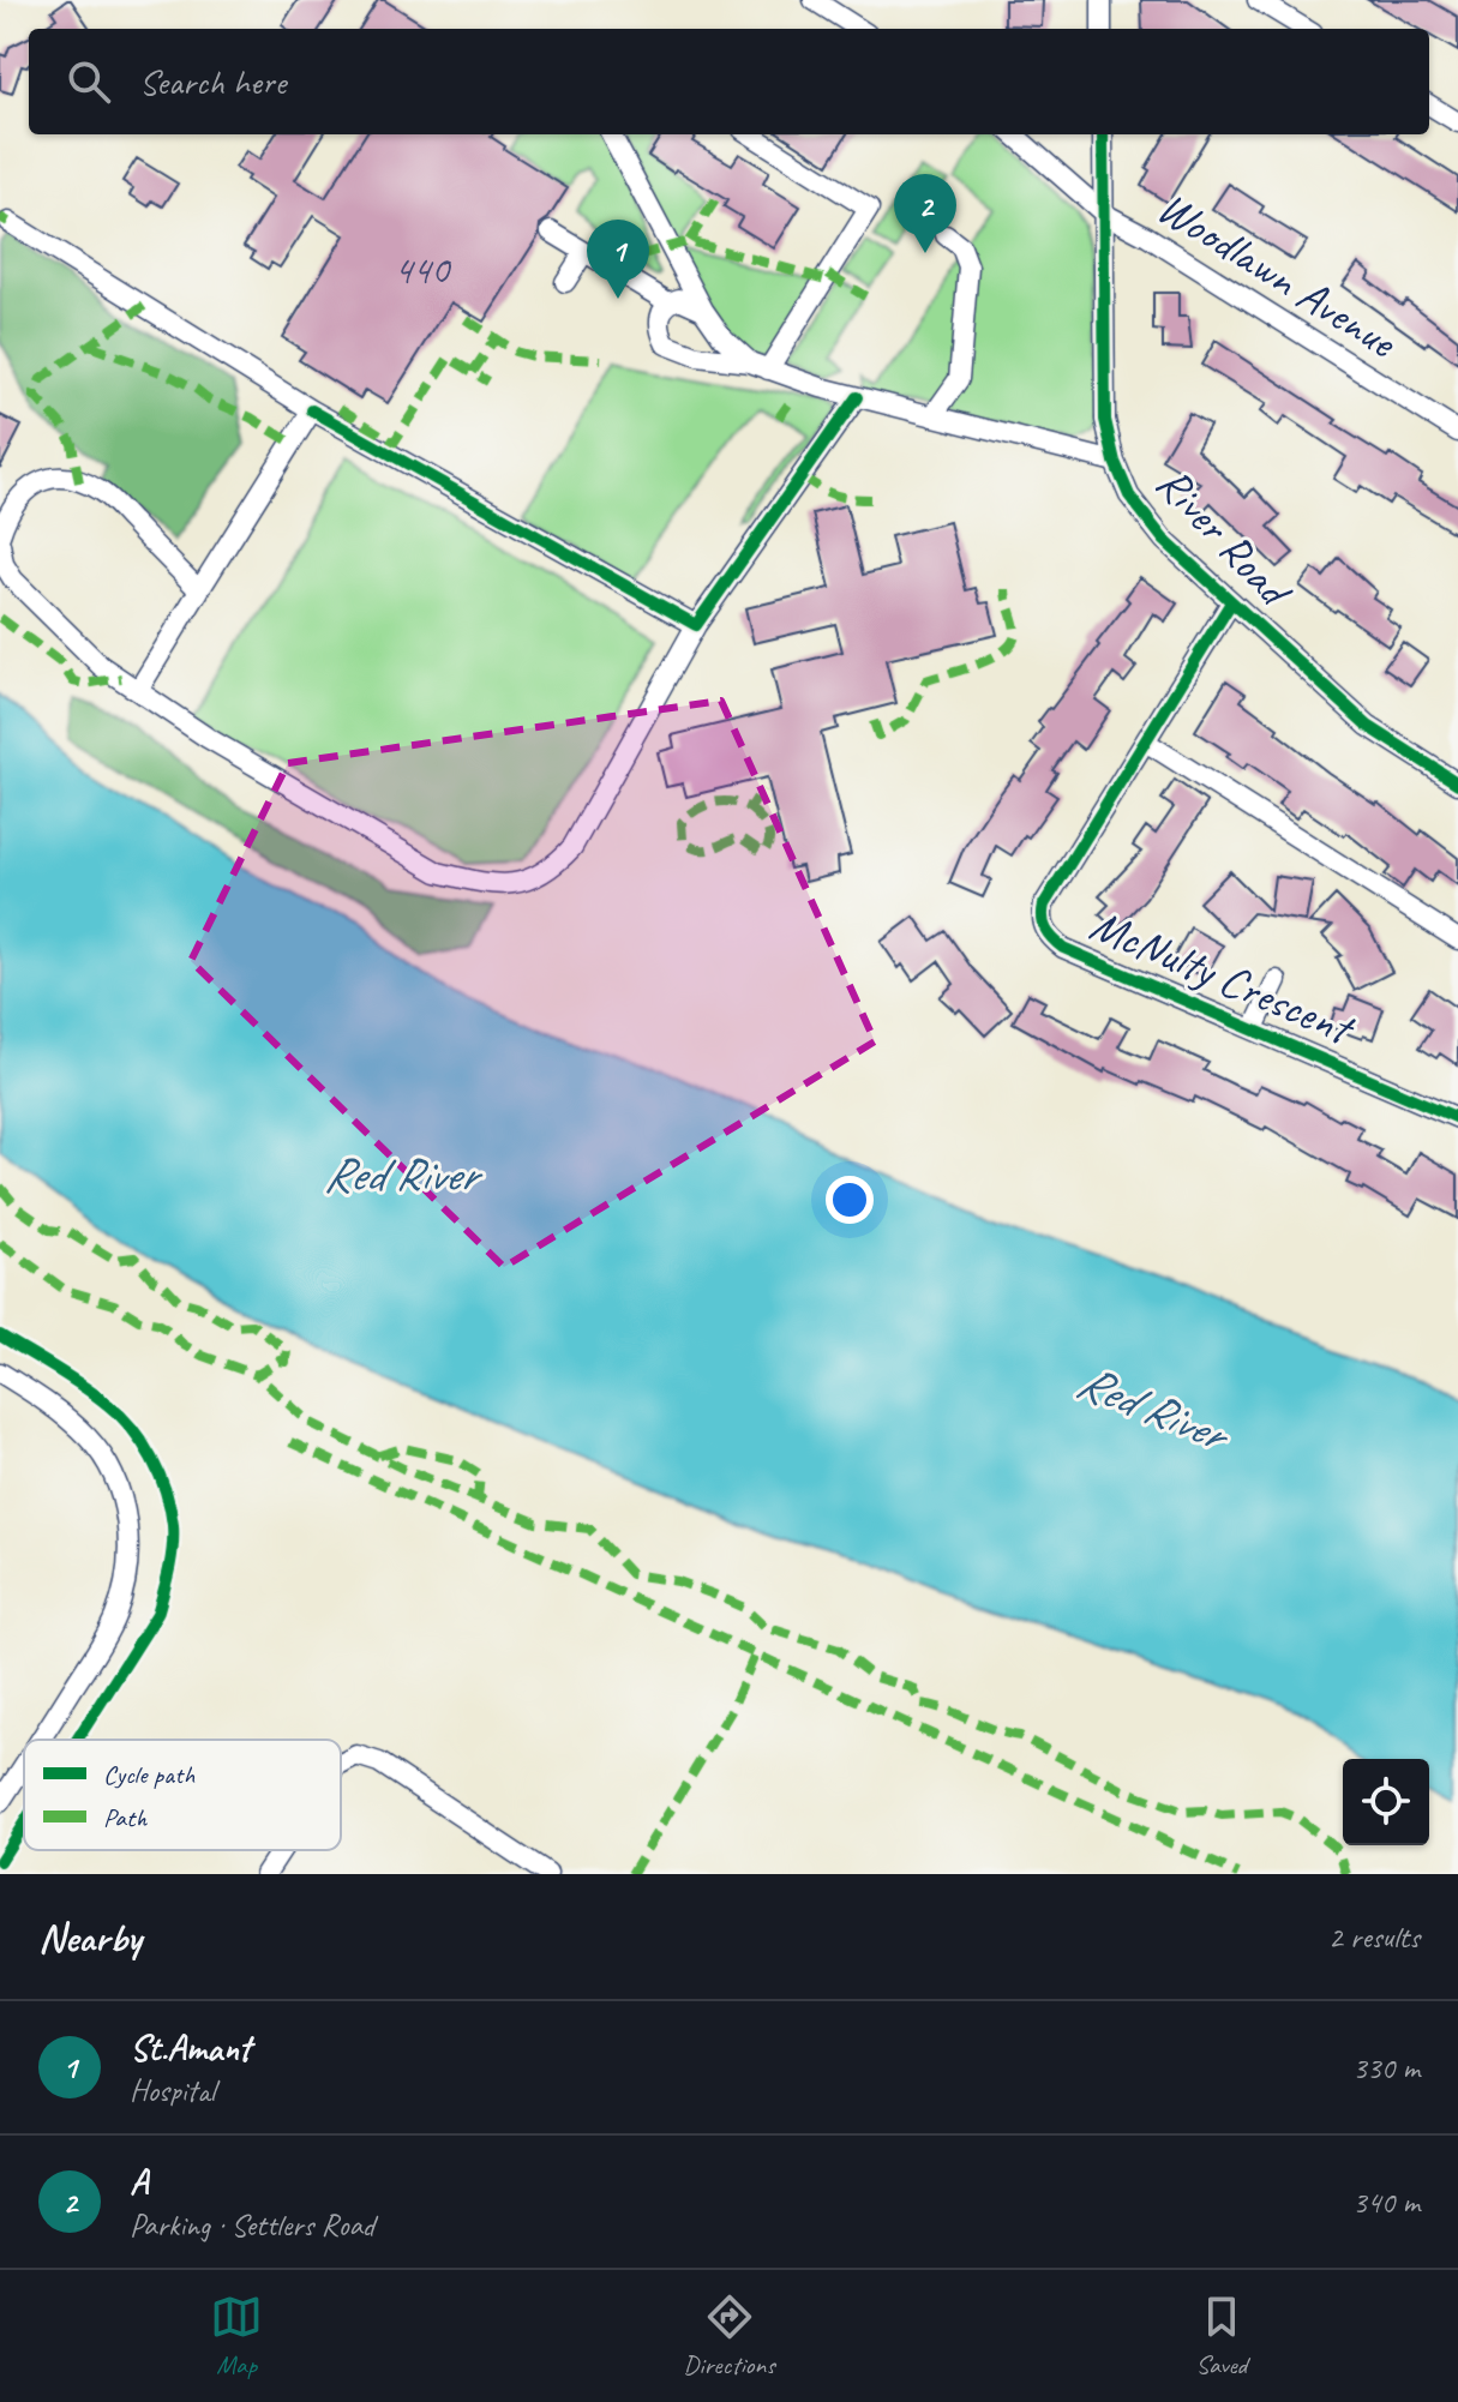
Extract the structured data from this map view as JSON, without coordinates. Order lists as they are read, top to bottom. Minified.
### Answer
{"streets":{"street":["Woodlawn Avenue","River Road","McNulty Crescent"]},"crossings":[["Woodlawn Avenue","River Road"],["River Road","McNulty Crescent"]],"water":["Red River"],"house_numbers":["440"],"legend":["Cycle path","Path"],"page":{"search":"Search here","pins":["2","1"],"heading":["Nearby","2 results"],"list":[{"mark":"1","name":"St.Amant","note":"Hospital","value":"330 m"},{"mark":"2","name":"A","note":"Parking · Settlers Road","value":"340 m"}],"nav":["Map","Directions","Saved"]}}
